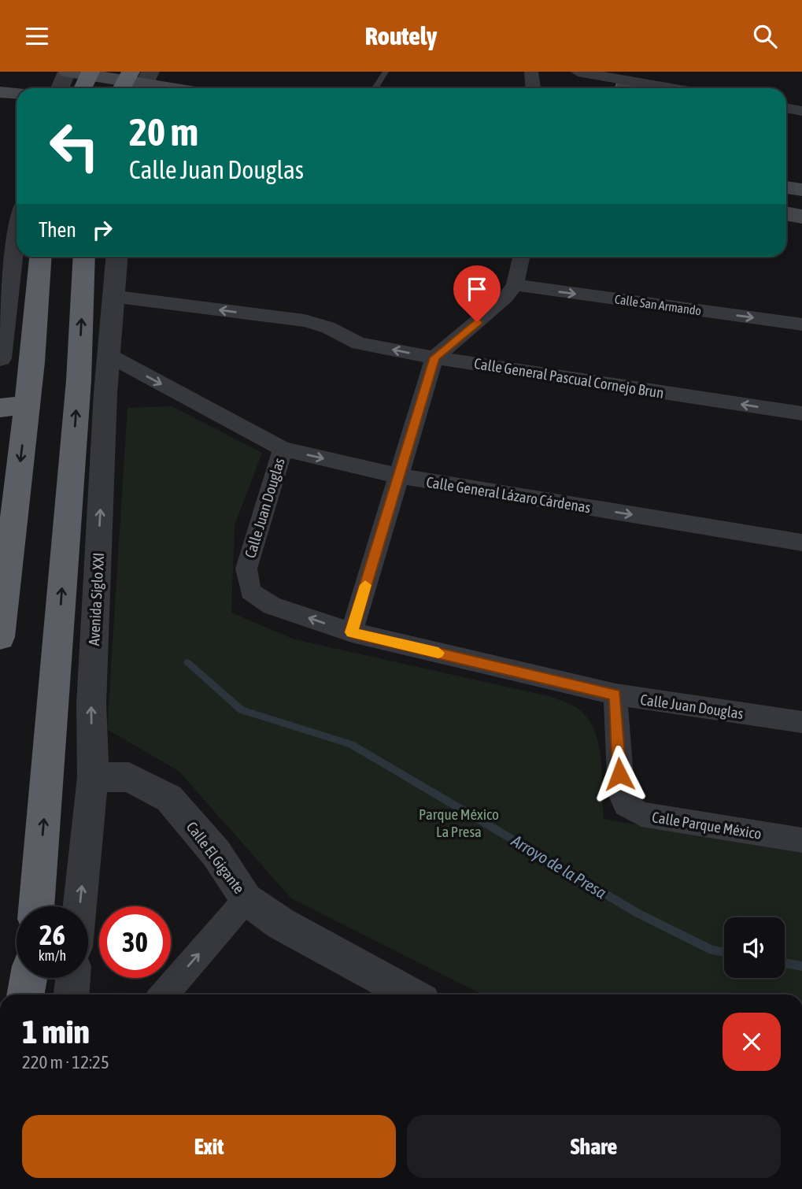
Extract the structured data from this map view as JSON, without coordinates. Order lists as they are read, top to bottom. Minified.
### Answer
{"streets":{"street":["Calle San Armando","Calle General Pascual Cornejo Brun","Calle General Lázaro Cárdenas","Calle Juan Douglas","Avenida Siglo XXI","Calle Parque México","Calle El Gigante"]},"crossings":[["Calle General Pascual Cornejo Brun","Avenida Siglo XXI"],["Calle General Lázaro Cárdenas","Calle Juan Douglas"],["Calle General Lázaro Cárdenas","Avenida Siglo XXI"],["Calle Juan Douglas","Calle Parque México"],["Avenida Siglo XXI","Calle El Gigante"]],"one_way":["Calle San Armando","Calle General Pascual Cornejo Brun","Calle General Lázaro Cárdenas","Avenida Siglo XXI"],"water":["Arroyo de la Presa"],"parks":["Parque México La Presa"],"page":{"header":"Routely","turn":["20 m","Calle Juan Douglas"],"then":"Then","speed":"26 km/h","limit":"30","heading":["1 min","220 m · 12:25"],"buttons":["Exit","Share"]}}
